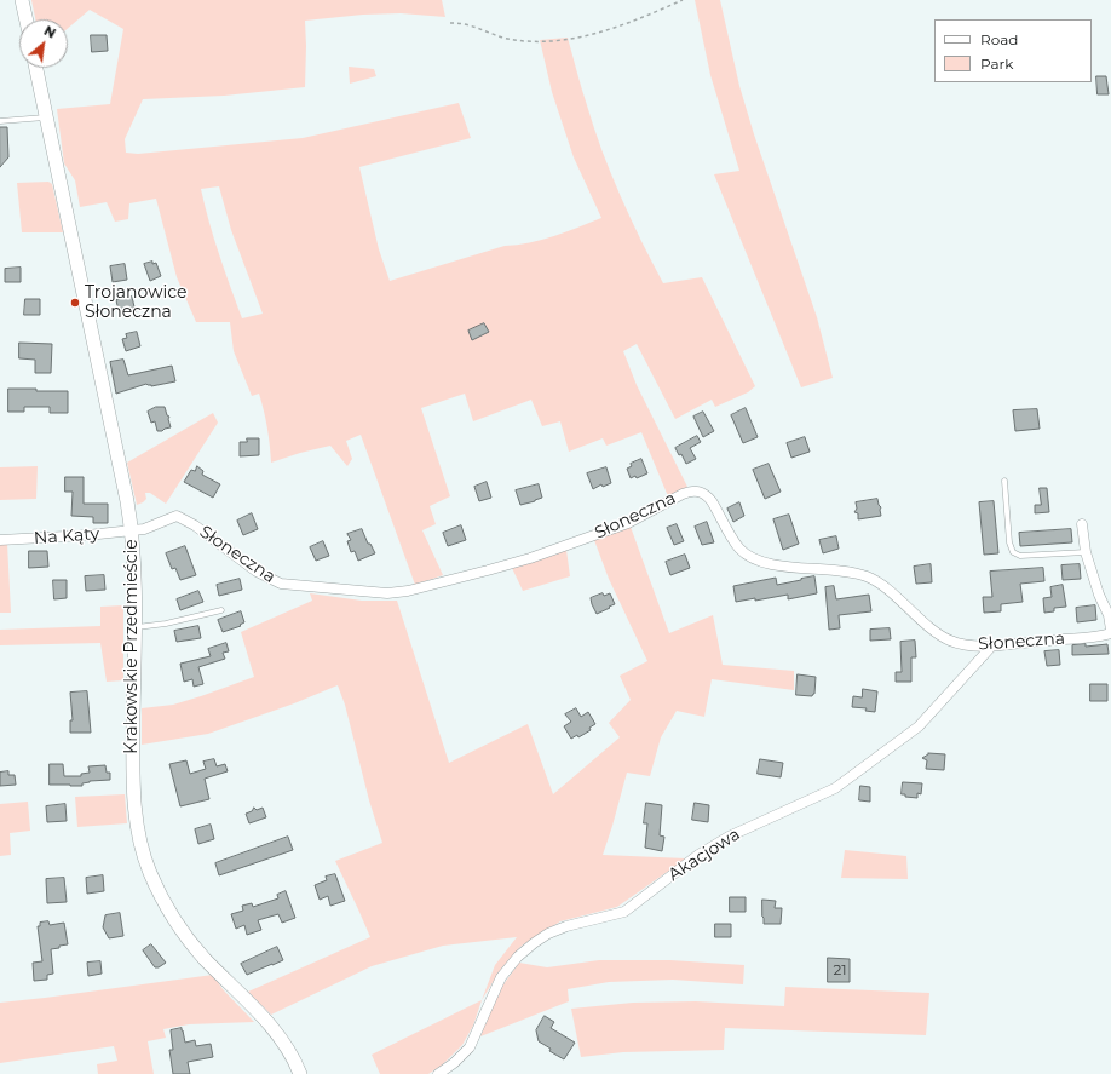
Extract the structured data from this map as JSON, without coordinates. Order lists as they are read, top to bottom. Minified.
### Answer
{"streets":{"main road":["Krakowskie Przedmieście"],"street":["Słoneczna","Na Kąty","Akacjowa"]},"crossings":[["Słoneczna","Na Kąty"],["Słoneczna","Krakowskie Przedmieście"],["Słoneczna","Akacjowa"],["Na Kąty","Krakowskie Przedmieście"]],"places":["Trojanowice Słoneczna"],"house_numbers":["21"],"legend":["Road","Park"],"north":"top right"}
